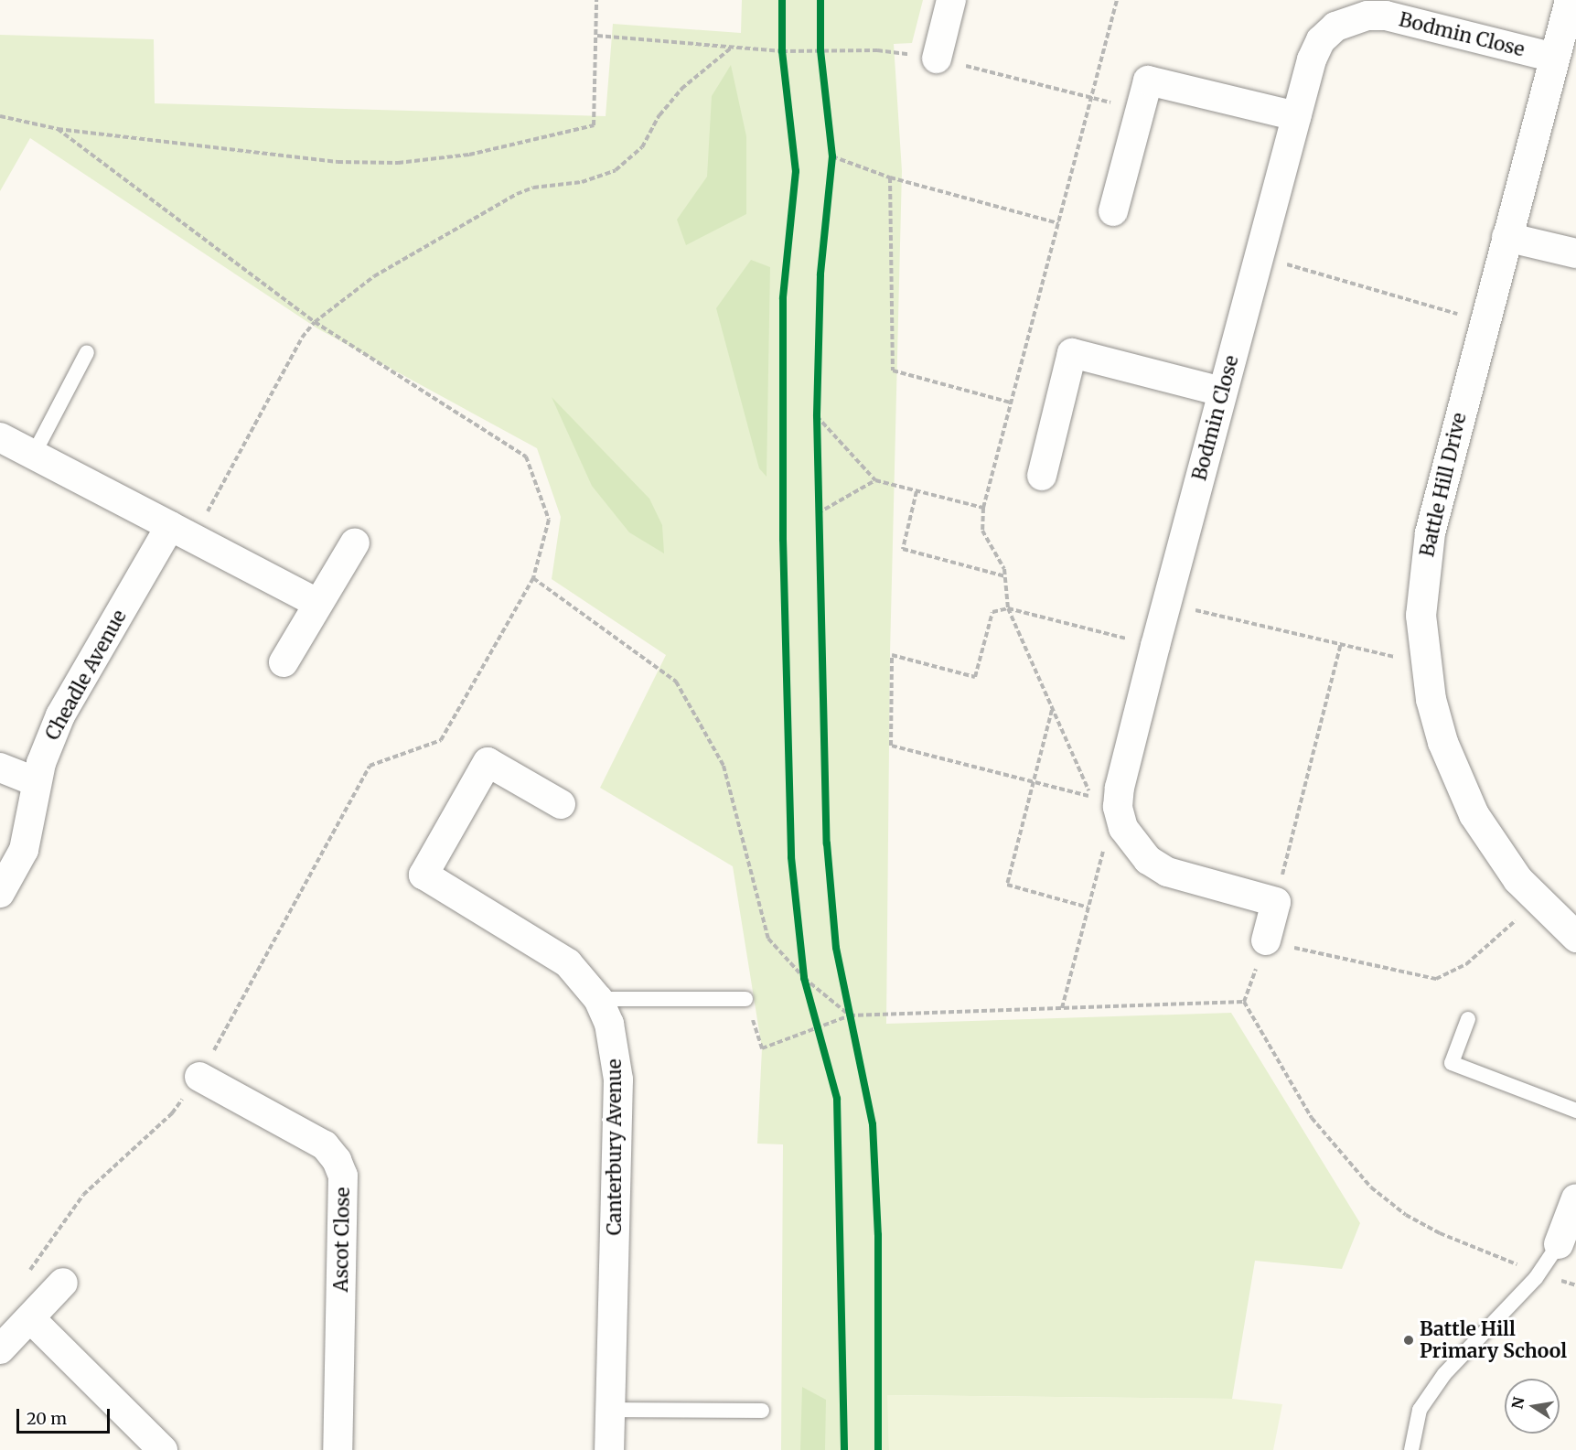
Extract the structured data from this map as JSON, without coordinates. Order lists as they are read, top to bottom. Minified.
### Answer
{"streets":{"street":["Bodmin Close","Battle Hill Drive","Cheadle Avenue","Canterbury Avenue","Ascot Close"]},"crossings":[["Bodmin Close","Battle Hill Drive"]],"places":["Battle Hill Primary School"],"scale_bar":"20 m","north":"left"}
